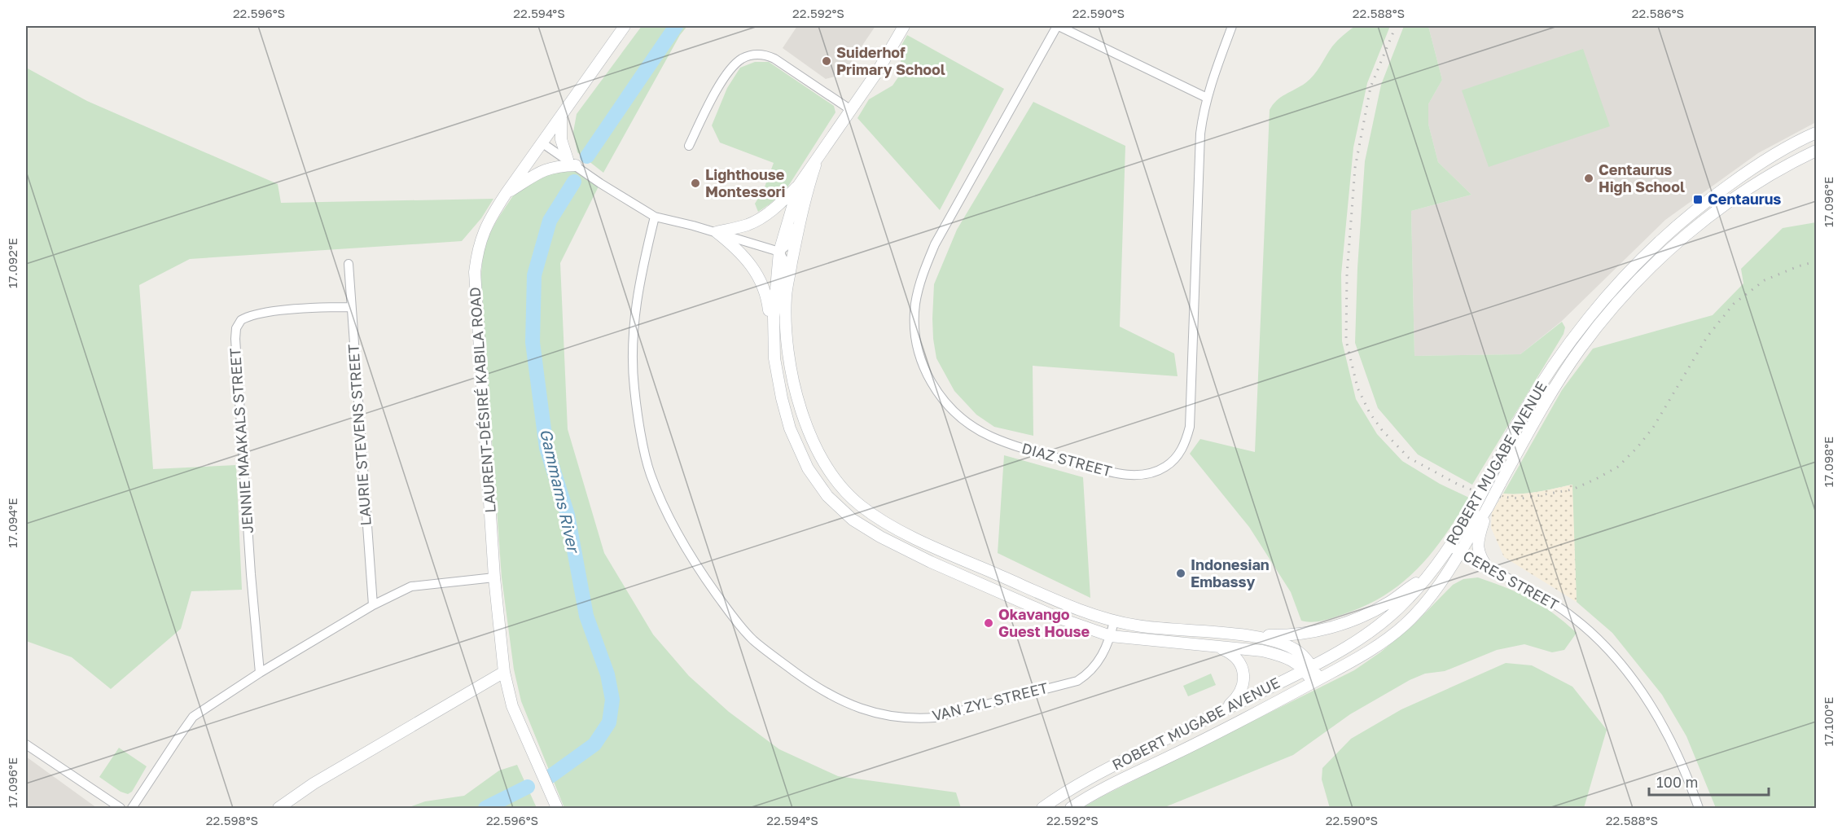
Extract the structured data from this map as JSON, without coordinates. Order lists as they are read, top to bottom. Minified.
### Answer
{"streets":{"street":["LAURENT-DÉSIRÉ KABILA ROAD","LAURIE STEVENS STREET","JENNIE MAAKALS STREET","DIAZ STREET","ROBERT MUGABE AVENUE","CERES STREET","VAN ZYL STREET"]},"crossings":[["LAURIE STEVENS STREET","JENNIE MAAKALS STREET"],["ROBERT MUGABE AVENUE","CERES STREET"]],"water":["Gammams River"],"places":{"other":["Suiderhof Primary School","Centaurus High School","Lighthouse Montessori","Indonesian Embassy","Okavango Guest House"],"transit":["Centaurus"]},"scale_bar":"100 m","coordinates":["22.596°S","22.594°S","22.592°S","22.590°S","22.588°S","22.586°S","17.096°E","17.092°E","17.098°E","17.094°E","17.100°E","22.598°S"]}
